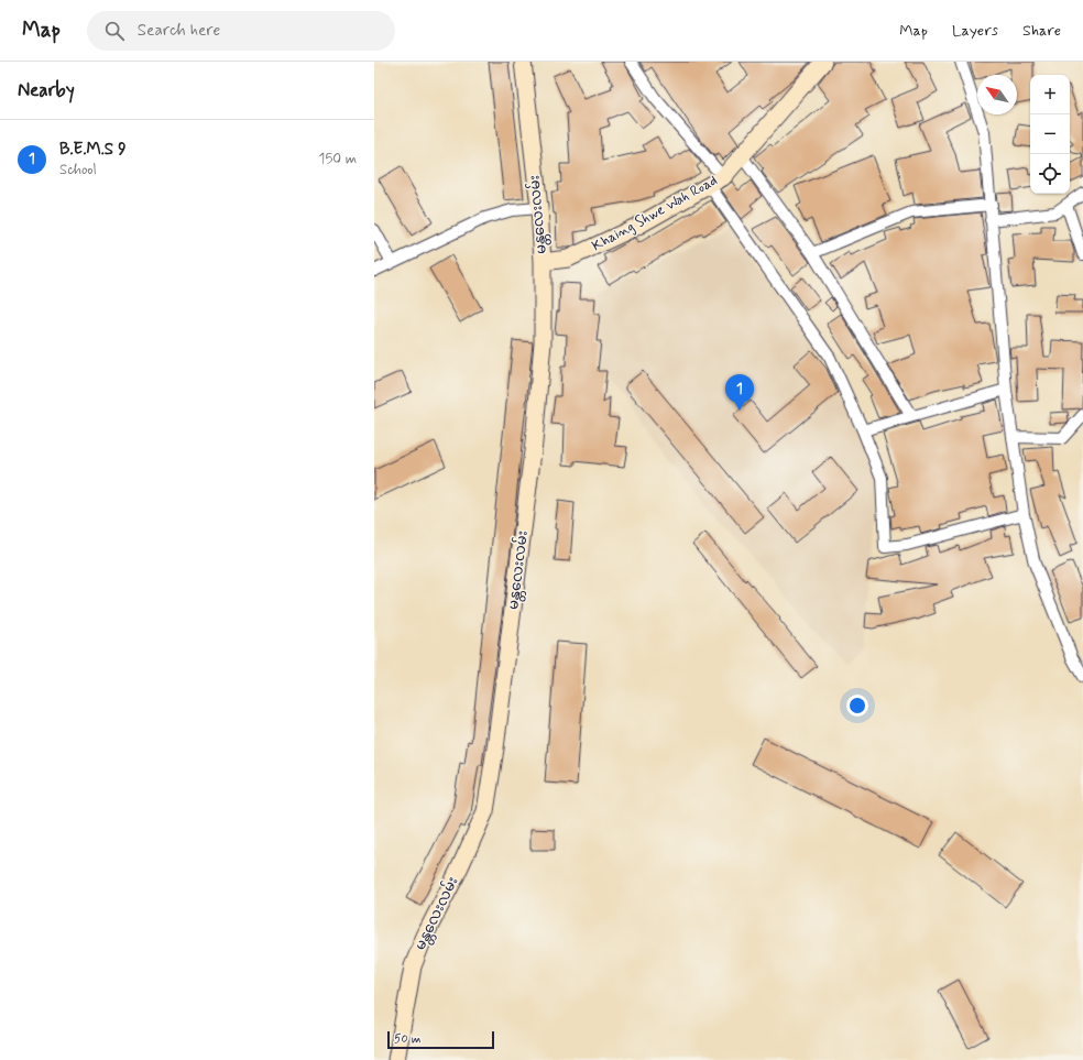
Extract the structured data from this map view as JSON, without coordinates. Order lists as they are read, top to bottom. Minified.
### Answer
{"streets":{"main road":["Khaing Shwe Wah Road","မန္တလေးလမ်း"]},"crossings":[["Khaing Shwe Wah Road","မန္တလေးလမ်း"]],"scale_bar":"50 m","north":"top left","page":{"header":"Map","search":"Search here","nav":["Map","Layers","Share"],"heading":"Nearby","map_buttons":["+","−"],"list":[{"mark":"1","name":"B.E.M.S 9","note":"School","value":"150 m"}],"pins":"1","scale":"50 m"}}
